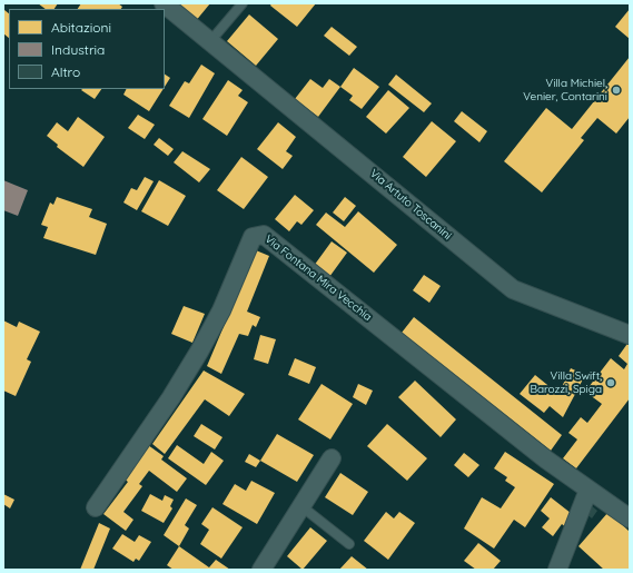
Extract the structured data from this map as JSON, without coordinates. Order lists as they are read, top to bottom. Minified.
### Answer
{"streets":{"street":["Via Artuto Toscanini","Via Fontana Mira Vecchia"]},"places":["Villa Michiel, Venier, Contarini","Villa Swift, Barozzi, Spiga"],"legend":["Abitazioni","Industria","Altro"]}
